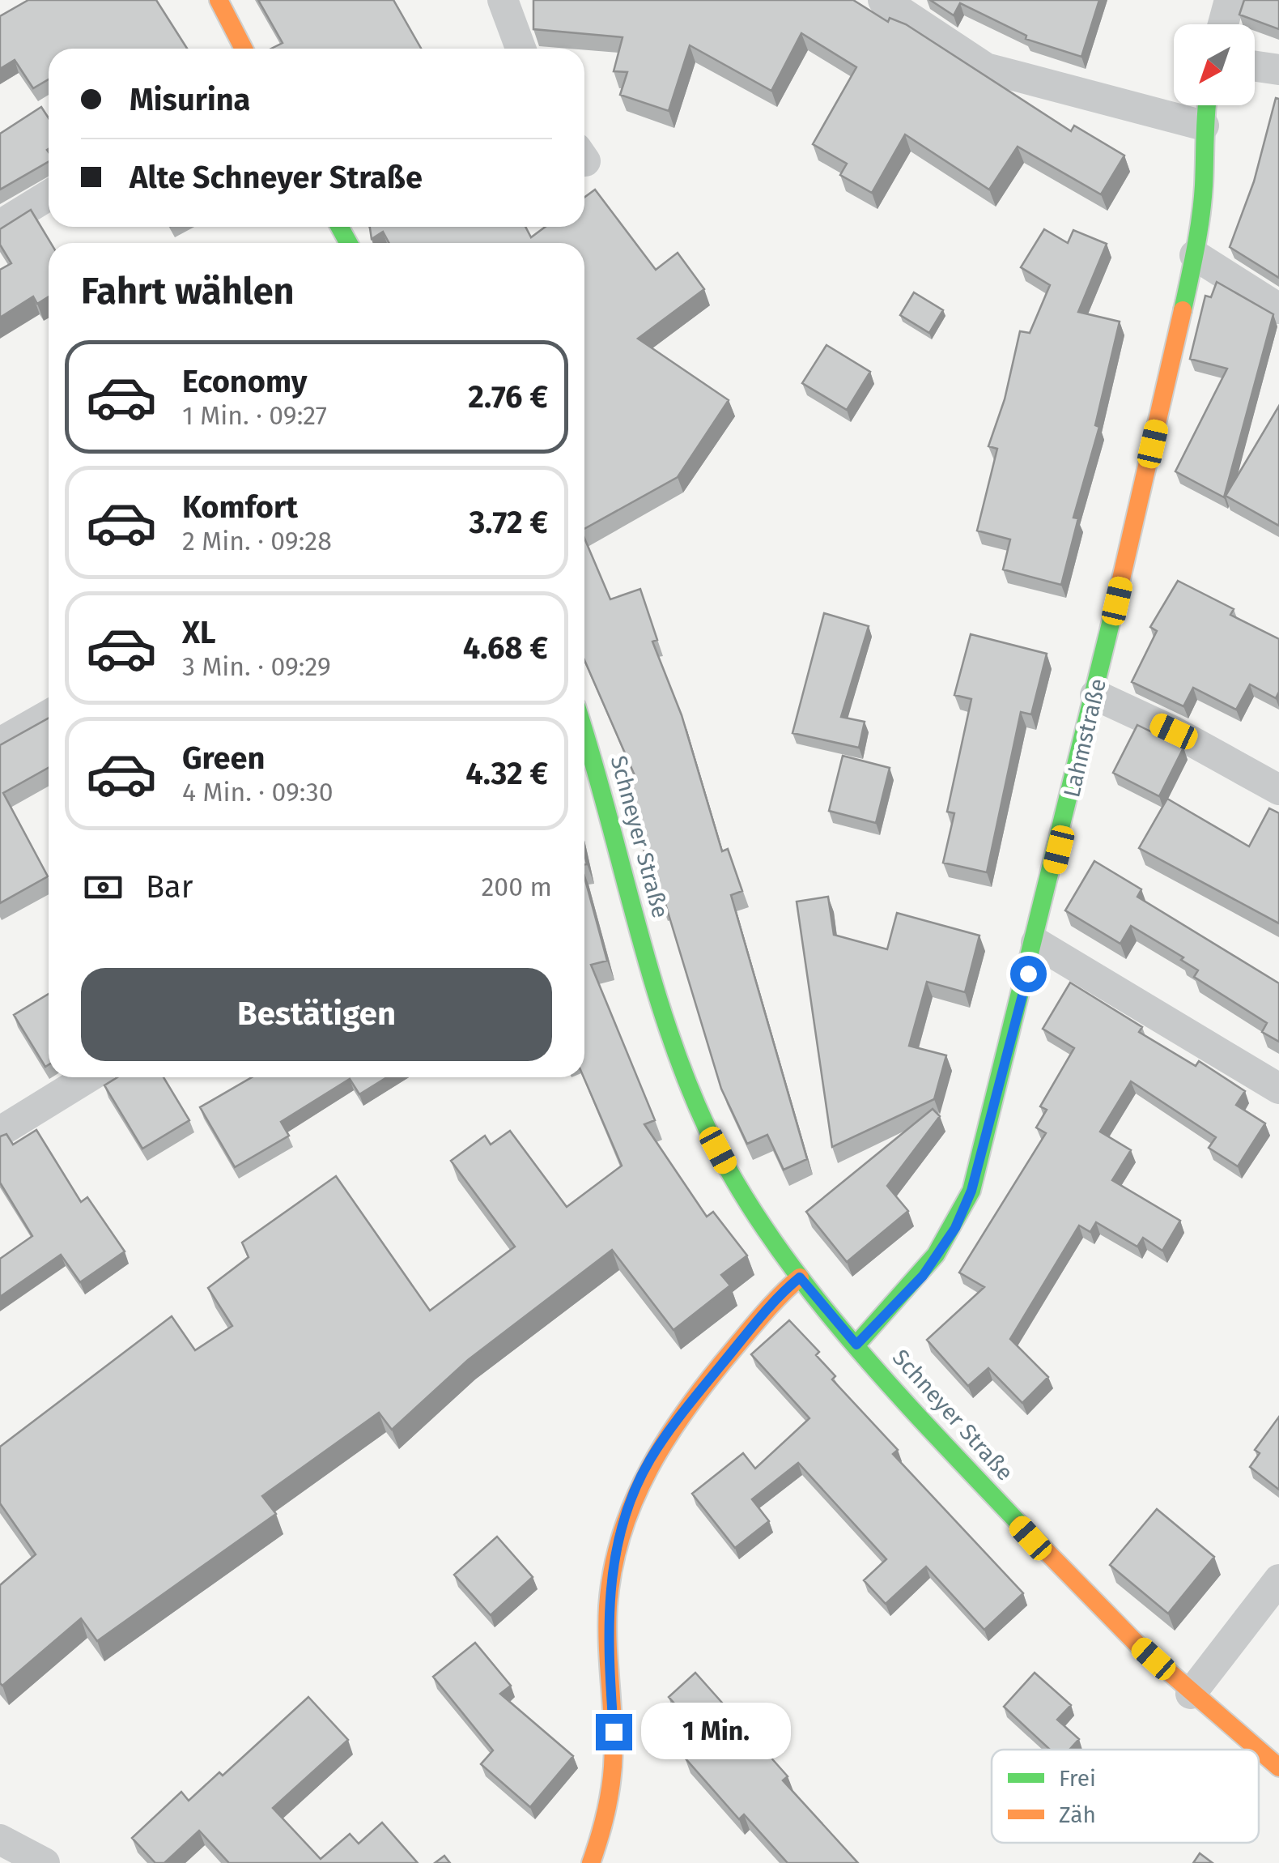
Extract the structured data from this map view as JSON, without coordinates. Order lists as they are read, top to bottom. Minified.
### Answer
{"streets":{"street":["Lahmstraße","Schneyer Straße"]},"crossings":[["Lahmstraße","Schneyer Straße"]],"legend":["Frei","Zäh"],"north":"bottom left","page":{"banner":["Misurina","Alte Schneyer Straße"],"heading":"Fahrt wählen","list":[{"name":"Economy","note":"1 Min. · 09:27","value":"2.76 €"},{"name":"Komfort","note":"2 Min. · 09:28","value":"3.72 €"},{"name":"XL","note":"3 Min. · 09:29","value":"4.68 €"},{"name":"Green","note":"4 Min. · 09:30","value":"4.32 €"}],"pay":["Bar","200 m"],"buttons":"Bestätigen","bubble":"1 Min."}}
